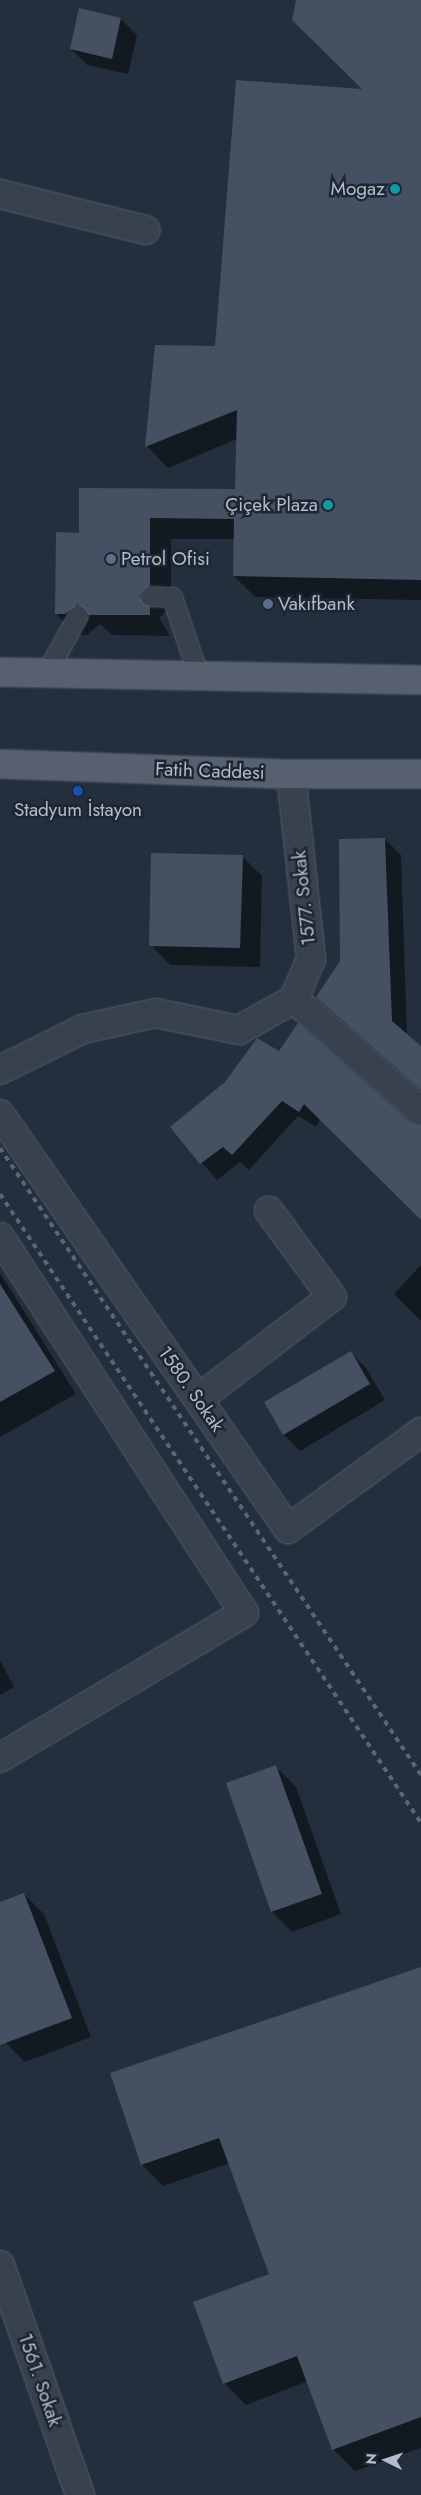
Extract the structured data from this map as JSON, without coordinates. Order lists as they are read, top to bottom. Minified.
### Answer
{"streets":{"main road":["Fatih Caddesi"],"street":["1577. Sokak","1580. Sokak","1561. Sokak"]},"crossings":[["Fatih Caddesi","1577. Sokak"]],"places":["Mogaz","Çiçek Plaza","Petrol Ofisi","Vakıfbank","Stadyum İstayon"],"north":"left"}
